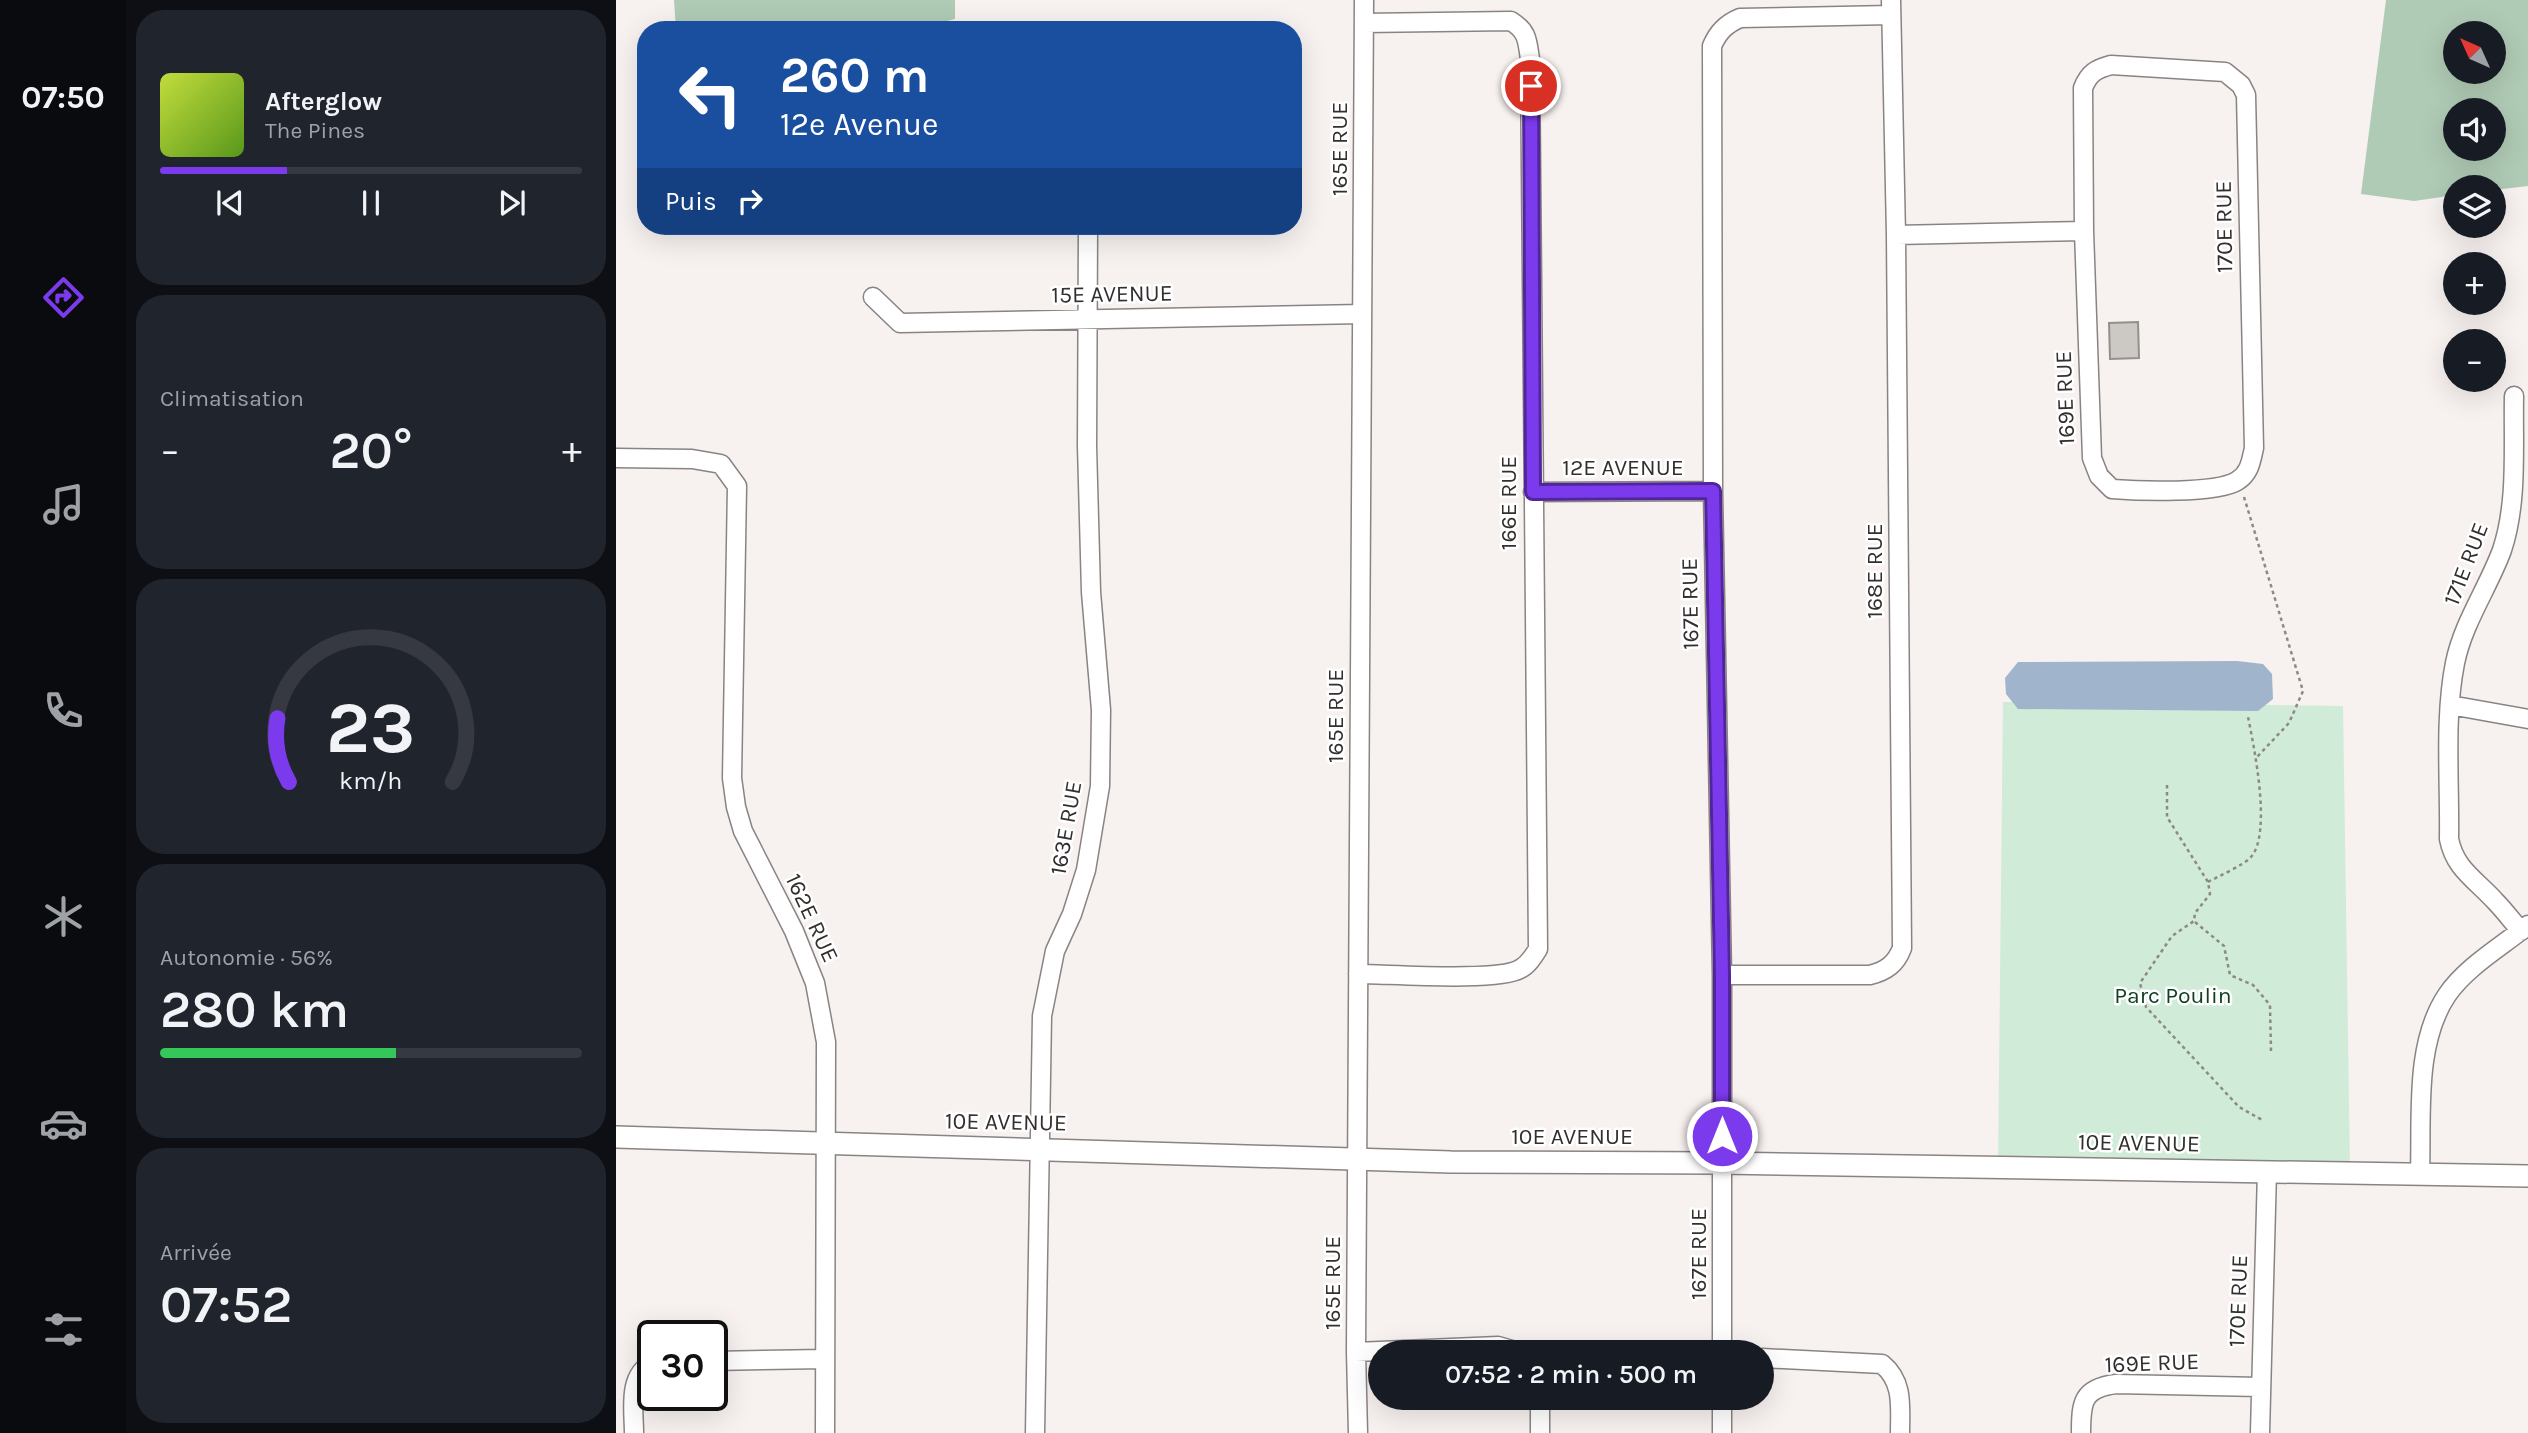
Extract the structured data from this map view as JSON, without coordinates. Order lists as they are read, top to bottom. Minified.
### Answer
{"streets":{"street":["165E RUE","170E RUE","15E AVENUE","169E RUE","12E AVENUE","166E RUE","171E RUE","168E RUE","167E RUE","163E RUE","162E RUE","10E AVENUE"]},"crossings":[["165E RUE","15E AVENUE"],["165E RUE","166E RUE"],["165E RUE","10E AVENUE"],["170E RUE","169E RUE"],["170E RUE","10E AVENUE"],["15E AVENUE","163E RUE"],["12E AVENUE","166E RUE"],["12E AVENUE","167E RUE"],["171E RUE","10E AVENUE"],["168E RUE","167E RUE"],["167E RUE","10E AVENUE"],["163E RUE","10E AVENUE"],["162E RUE","10E AVENUE"]],"parks":["Parc Poulin"],"north":"top left","page":{"tabs":"07:50","map_buttons":["+","−"],"turn":["260 m","12e Avenue"],"song":["Afterglow","The Pines"],"then":"Puis","tile":["Climatisation",["Autonomie · 56%","280 km"],["Arrivée","07:52"]],"heat":["−","20°","+"],"limit":"30","trip":"07:52 · 2 min · 500 m","gauge":["23","km/h"]}}
